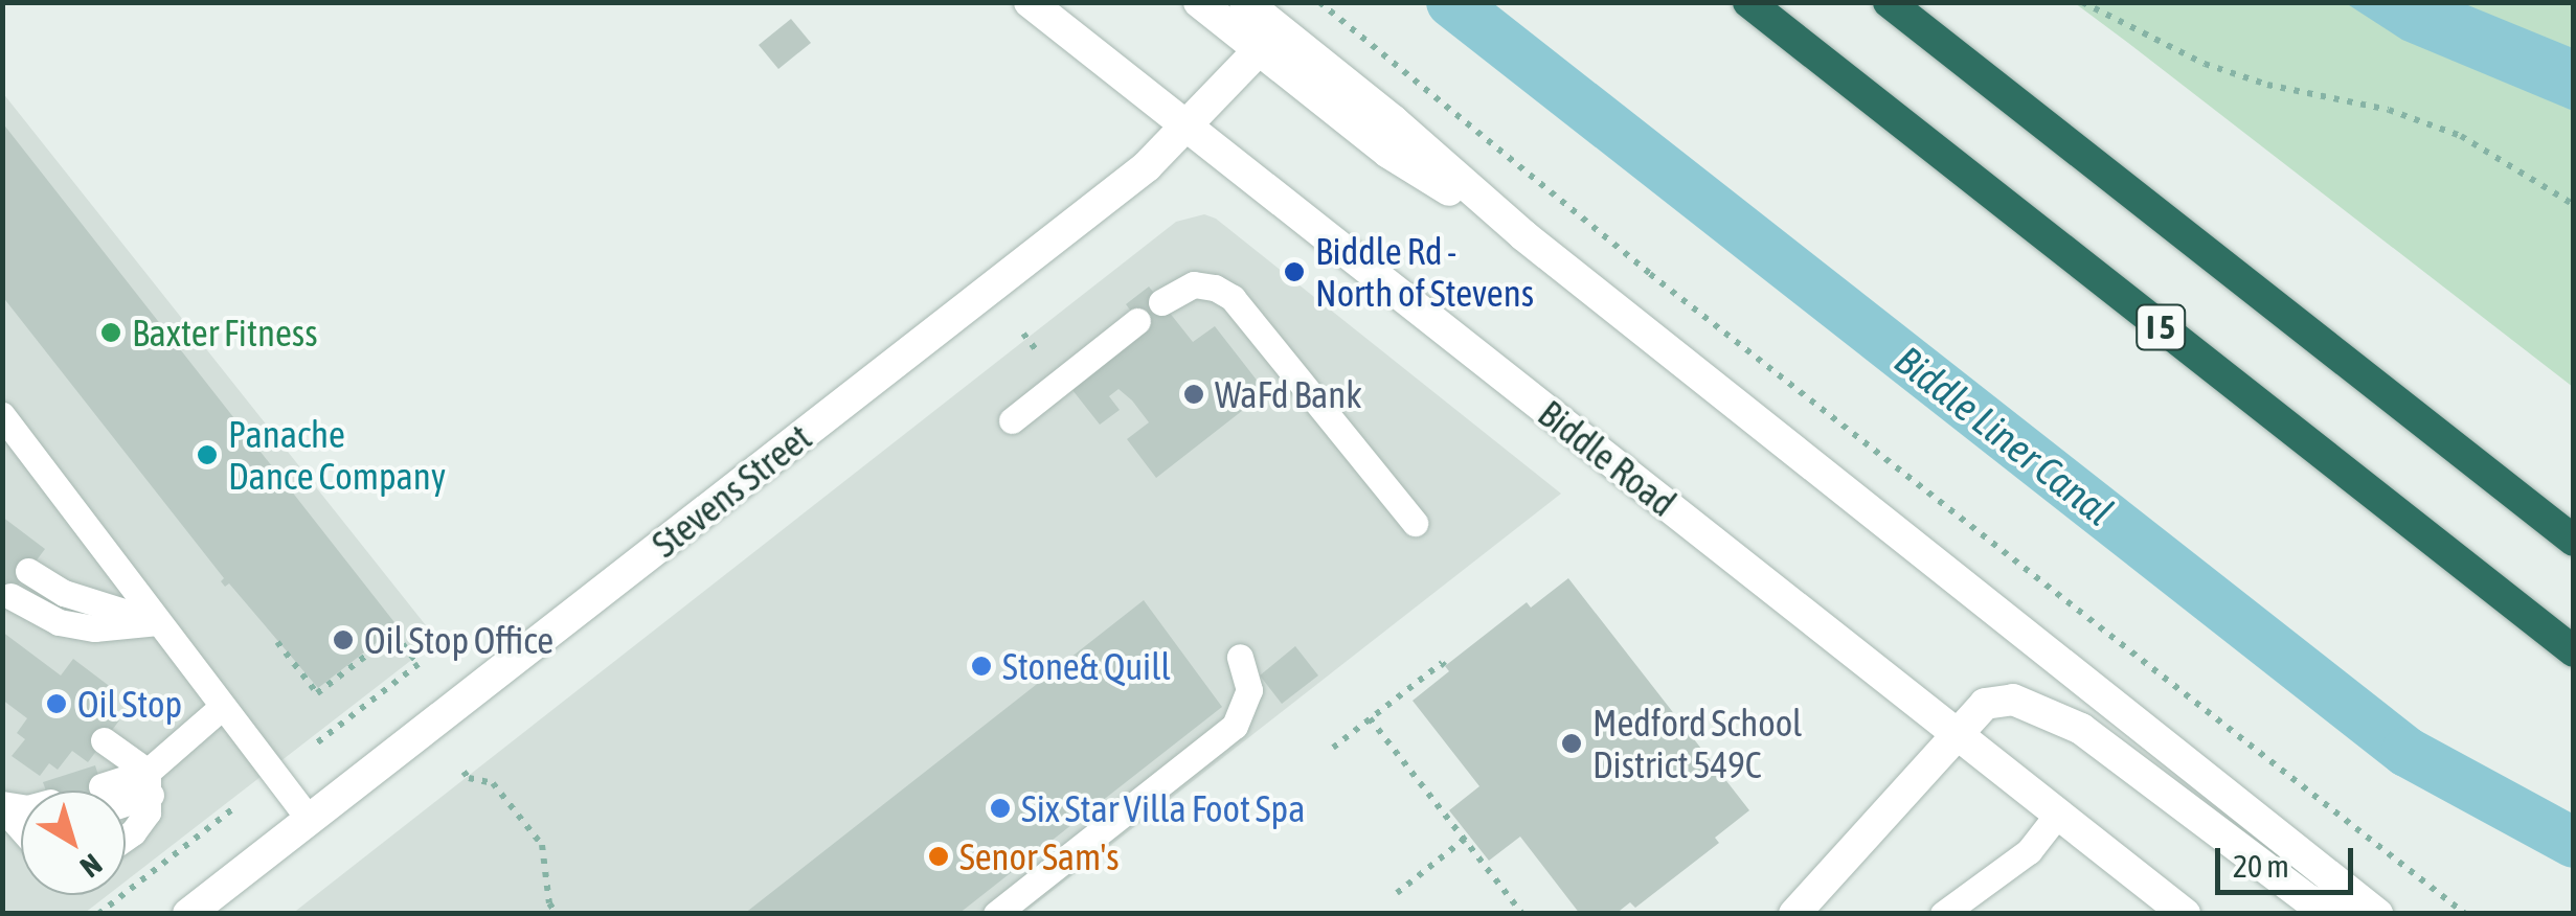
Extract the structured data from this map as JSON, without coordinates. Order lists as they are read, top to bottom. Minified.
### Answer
{"streets":{"highway":["I 5"],"main road":["Biddle Road","Stevens Street"]},"crossings":[["Biddle Road","Stevens Street"]],"water":["Biddle Liner Canal"],"places":["Biddle Rd - North of Stevens","Baxter Fitness","WaFd Bank","Panache Dance Company","Oil Stop Office","Stone& Quill","Oil Stop","Medford School District 549C","Six Star Villa Foot Spa","Senor Sam's"],"scale_bar":"20 m","north":"bottom right"}
